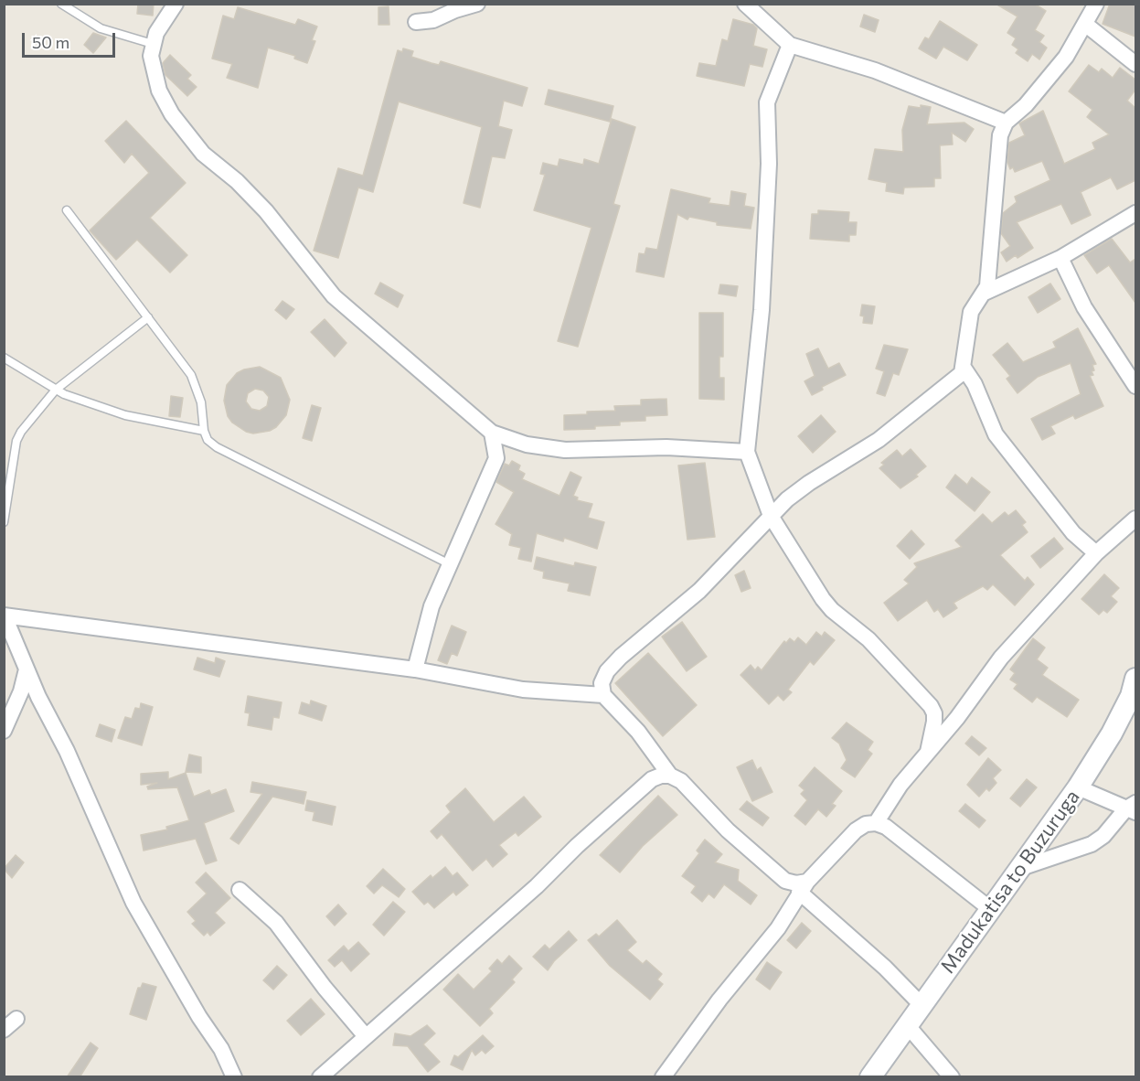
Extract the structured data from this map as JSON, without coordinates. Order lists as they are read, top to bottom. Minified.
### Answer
{"streets":{"main road":["Madukatisa to Buzuruga"]},"scale_bar":"50 m"}
